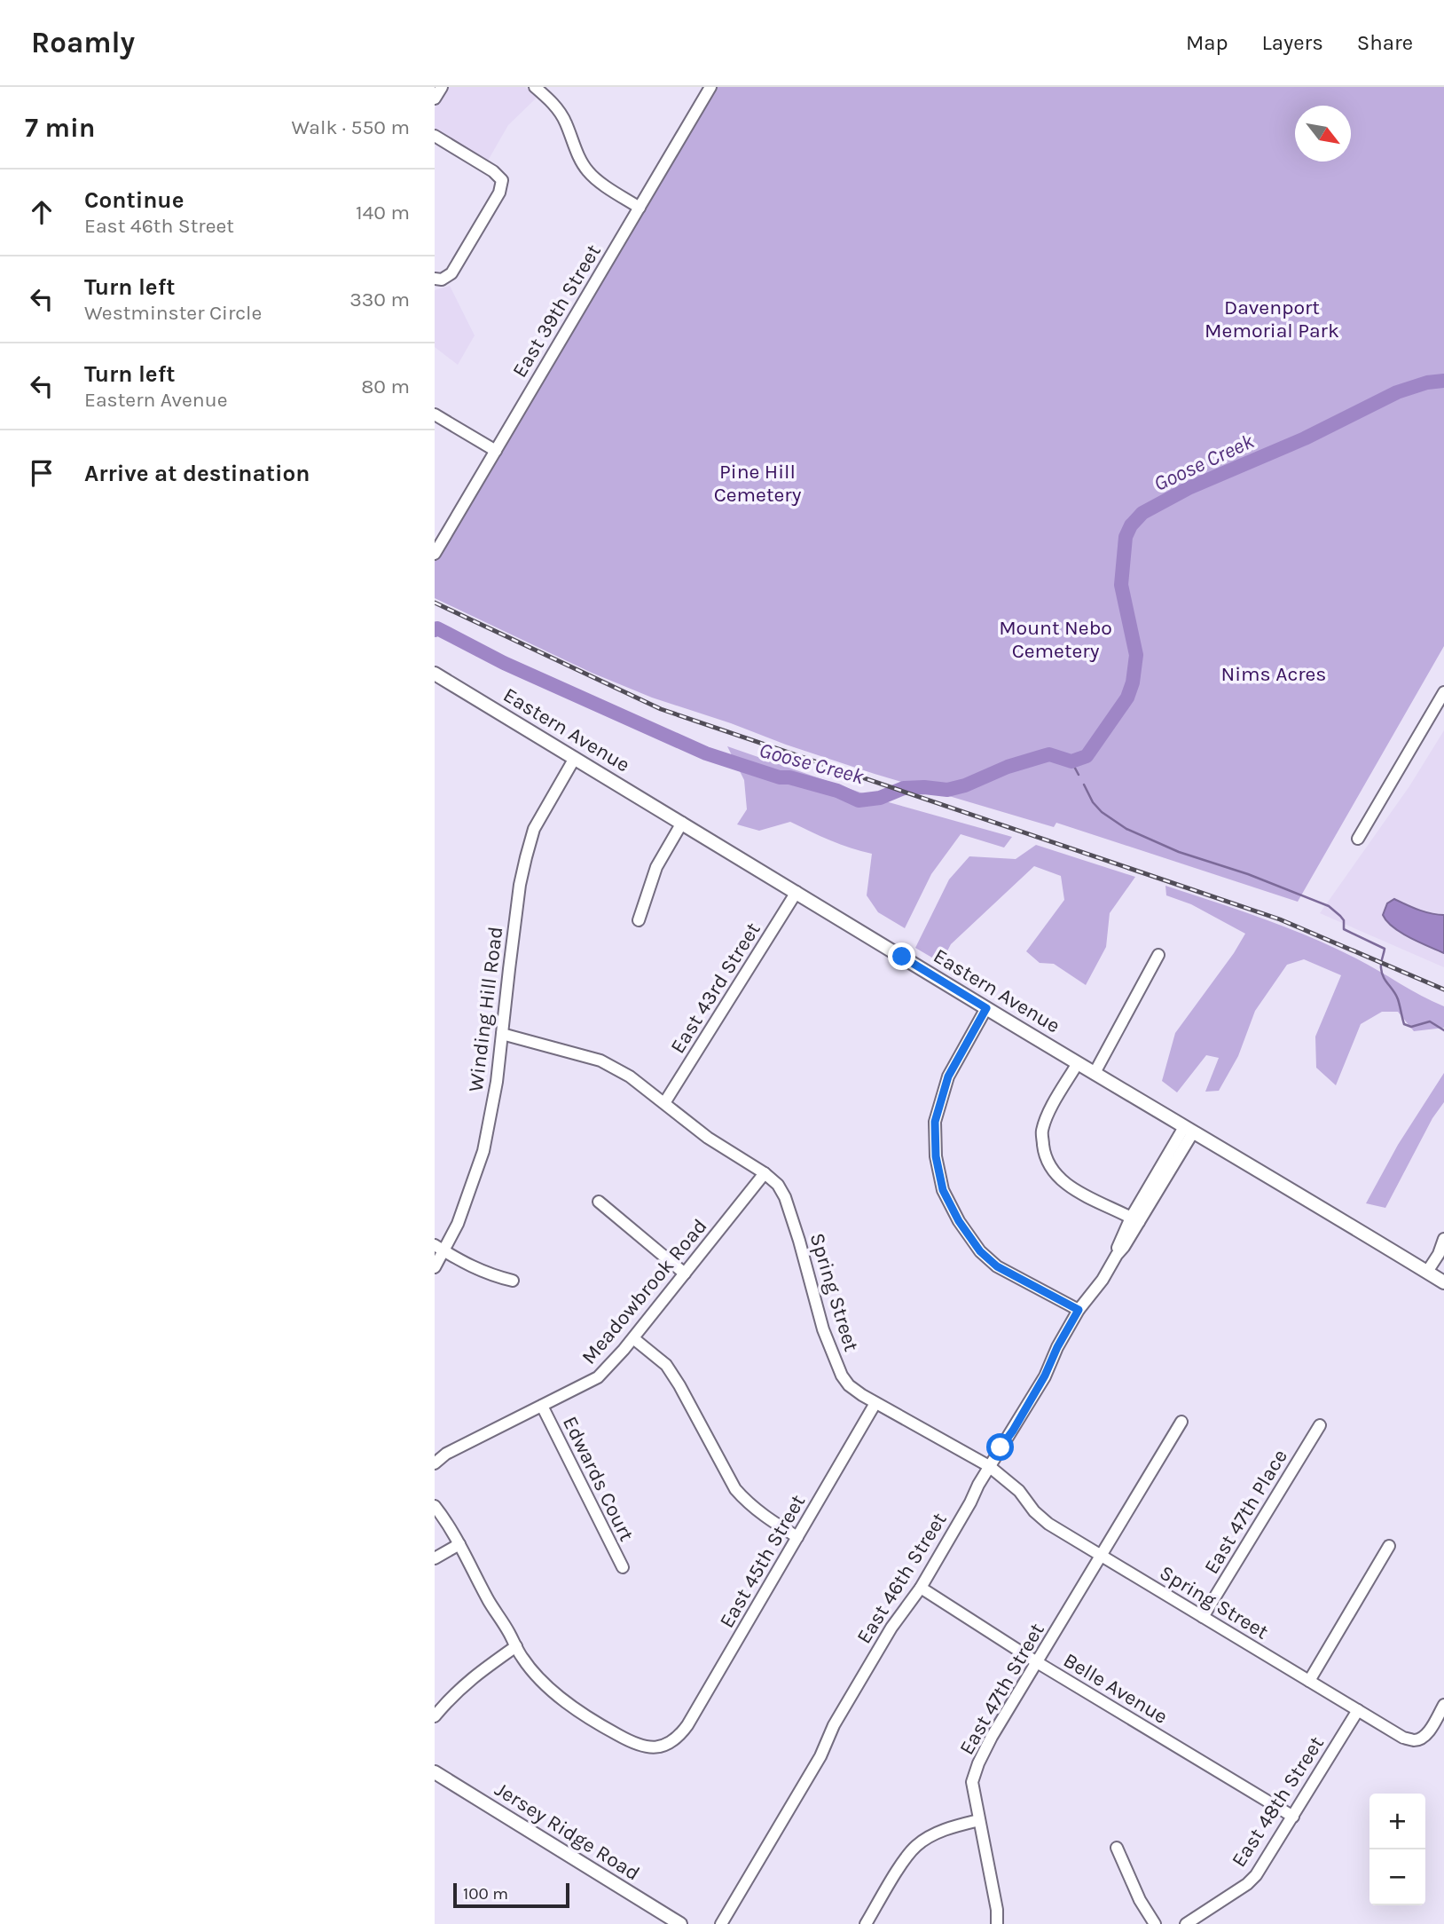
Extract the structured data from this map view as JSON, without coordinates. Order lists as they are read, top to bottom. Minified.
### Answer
{"streets":{"main road":["Eastern Avenue","Jersey Ridge Road"],"street":["East 39th Street","East 43rd Street","Winding Hill Road","Meadowbrook Road","Spring Street","Edwards Court","East 47th Place","East 45th Street","East 46th Street","Belle Avenue","East 47th Street","East 48th Street"]},"crossings":[["Eastern Avenue","East 43rd Street"],["Eastern Avenue","Winding Hill Road"],["Eastern Avenue","East 46th Street"],["East 43rd Street","Spring Street"],["Winding Hill Road","Spring Street"],["Meadowbrook Road","Spring Street"],["Meadowbrook Road","Edwards Court"],["Spring Street","East 47th Place"],["Spring Street","East 45th Street"],["Spring Street","East 46th Street"],["Spring Street","East 47th Street"],["Spring Street","East 48th Street"],["East 46th Street","Belle Avenue"],["Belle Avenue","East 47th Street"],["Belle Avenue","East 48th Street"]],"water":["Goose Creek"],"parks":["Davenport Memorial Park","Pine Hill Cemetery","Mount Nebo Cemetery","Nims Acres"],"scale_bar":"100 m","north":"bottom right","page":{"header":"Roamly","nav":["Map","Layers","Share"],"heading":["7 min","Walk · 550 m"],"list":[["Continue","East 46th Street","140 m"],["Turn left","Westminster Circle","330 m"],["Turn left","Eastern Avenue","80 m"],"Arrive at destination"],"map_buttons":["+","−"],"scale":"100 m"}}
